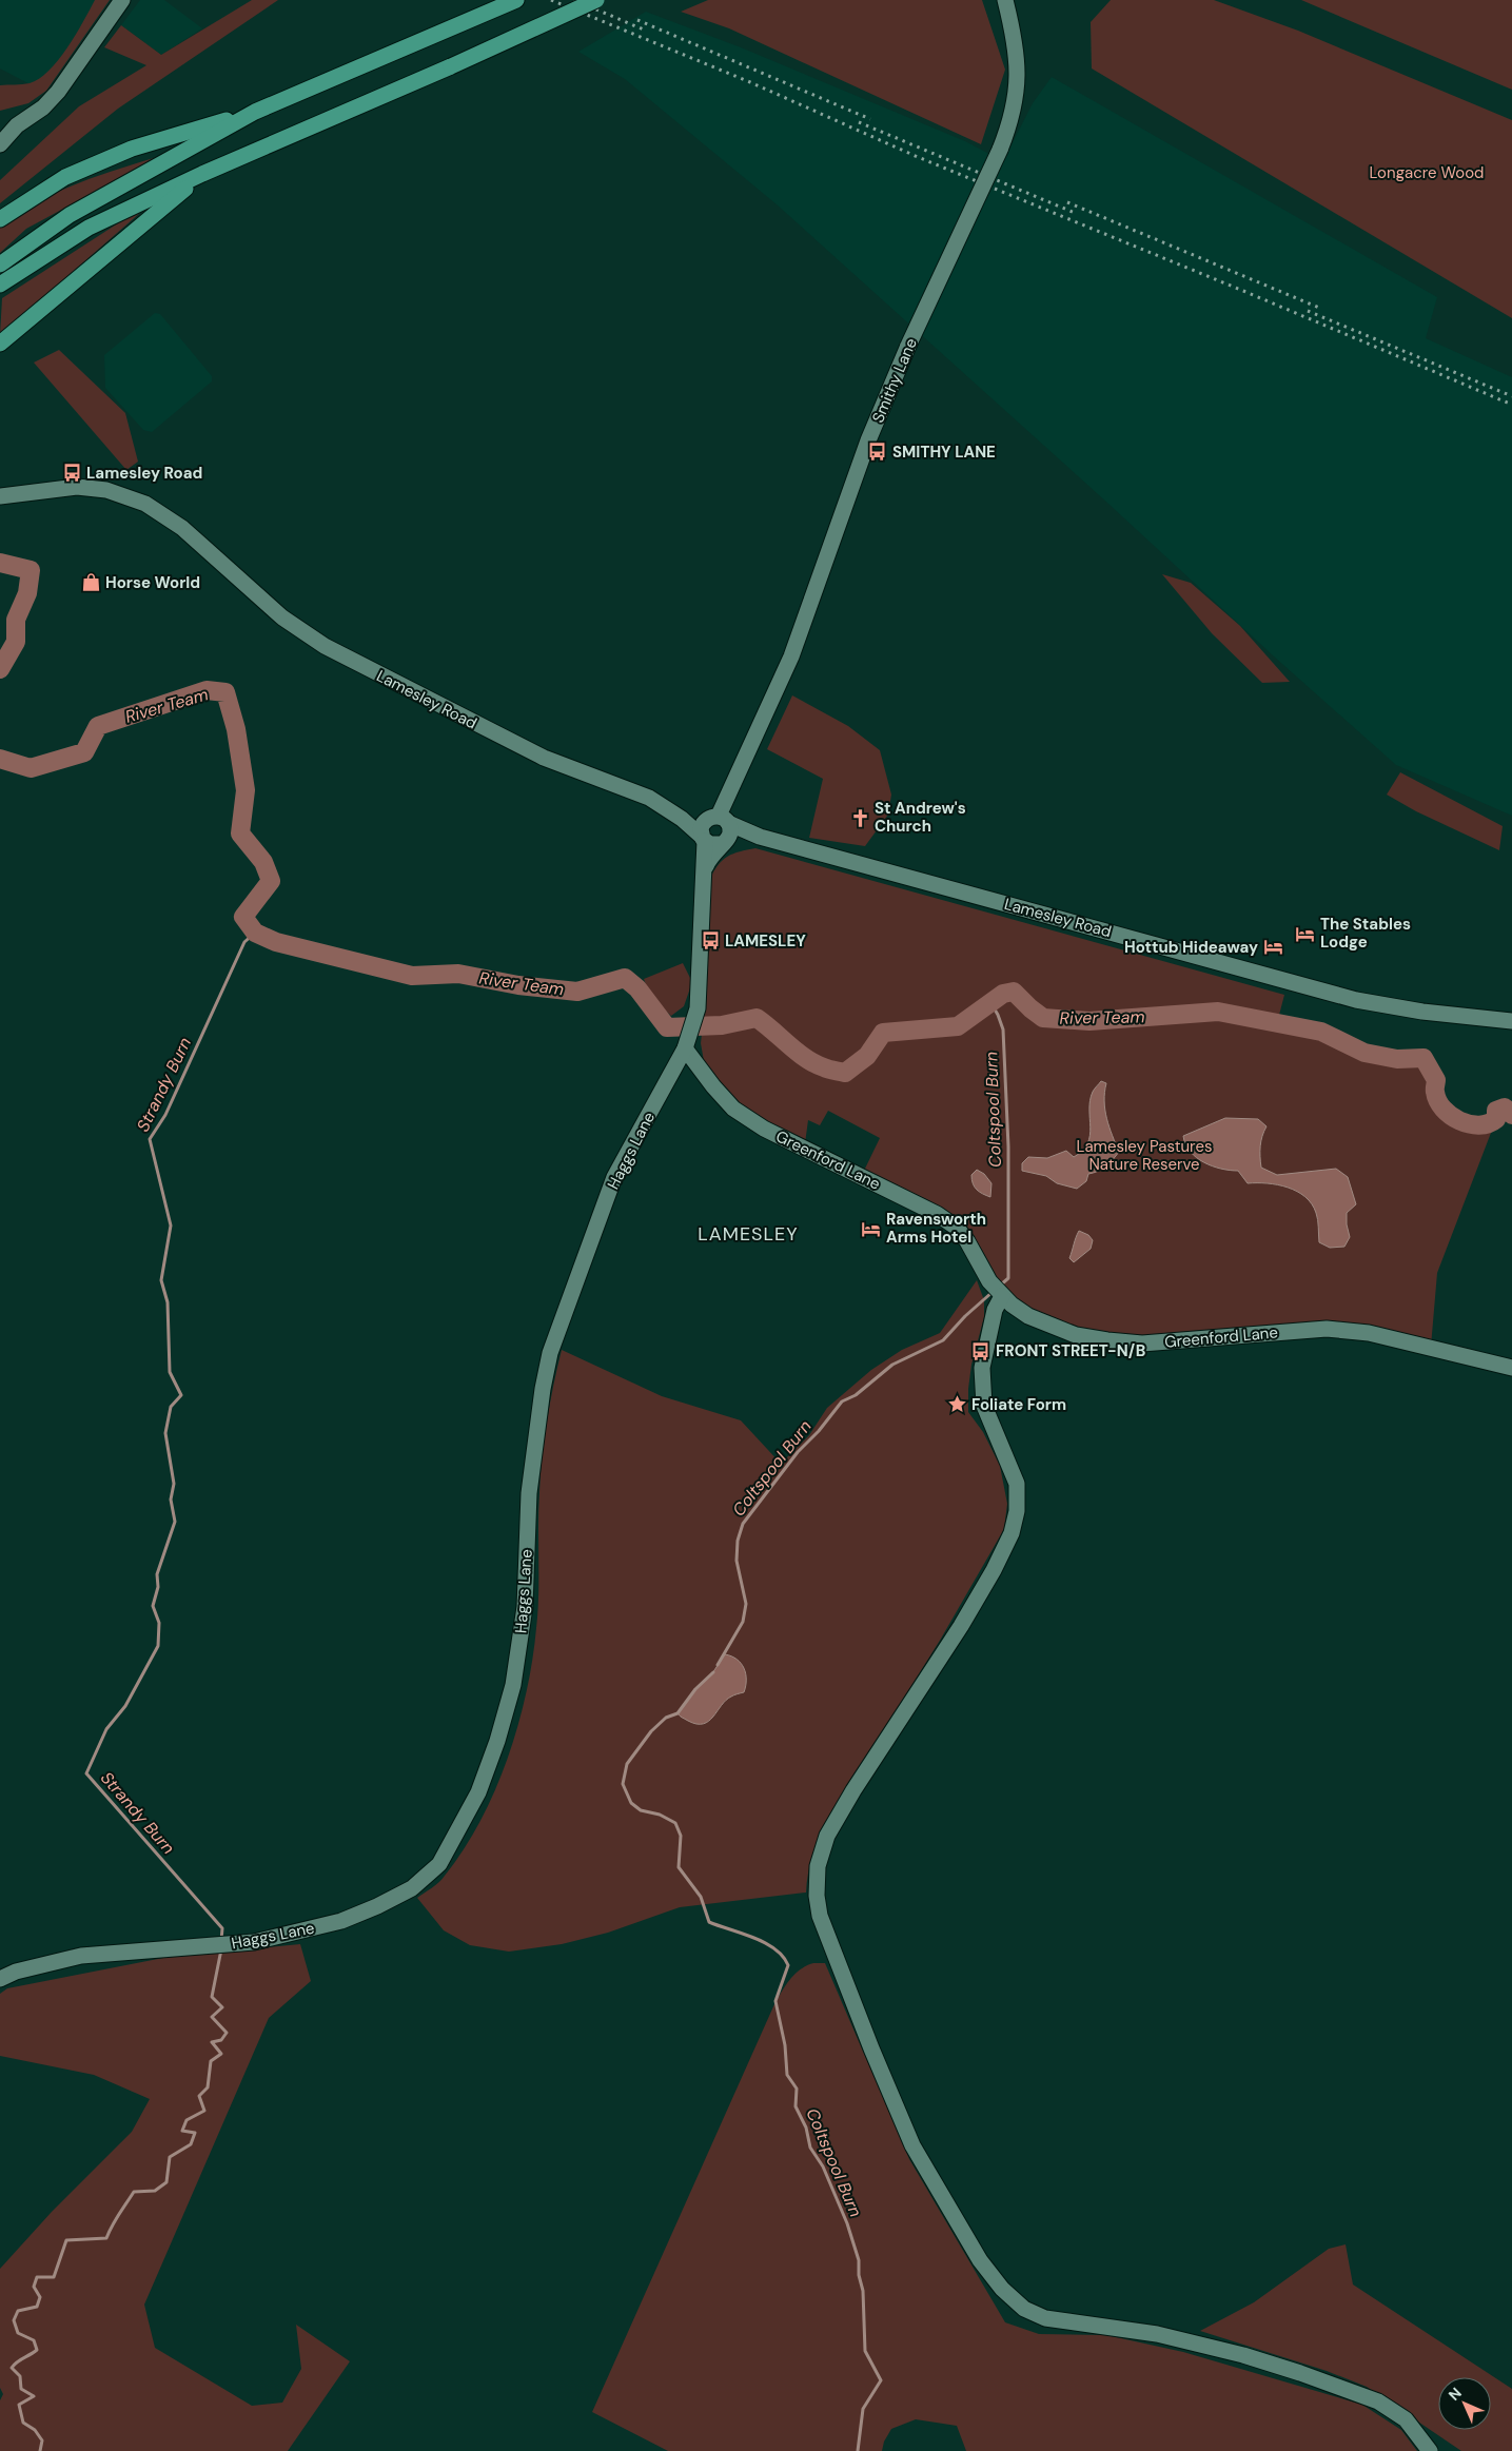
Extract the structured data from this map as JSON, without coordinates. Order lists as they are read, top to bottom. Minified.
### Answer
{"streets":{"street":["Smithy Lane","Lamesley Road","Haggs Lane","Greenford Lane"]},"crossings":[["Smithy Lane","Lamesley Road"],["Smithy Lane","Haggs Lane"],["Lamesley Road","Haggs Lane"],["Haggs Lane","Greenford Lane"]],"districts":["LAMESLEY"],"water":["River Team","Strandy Burn","Coltspool Burn"],"parks":["Longacre Wood","Lamesley Pastures Nature Reserve"],"places":{"bus stop":["SMITHY LANE","Lamesley Road","LAMESLEY","FRONT STREET-N/B"],"shop":["Horse World"],"church":["St Andrew's Church"],"hotel":["The Stables Lodge","Hottub Hideaway","Ravensworth Arms Hotel"],"place":["Foliate Form"]},"north":"top left"}
